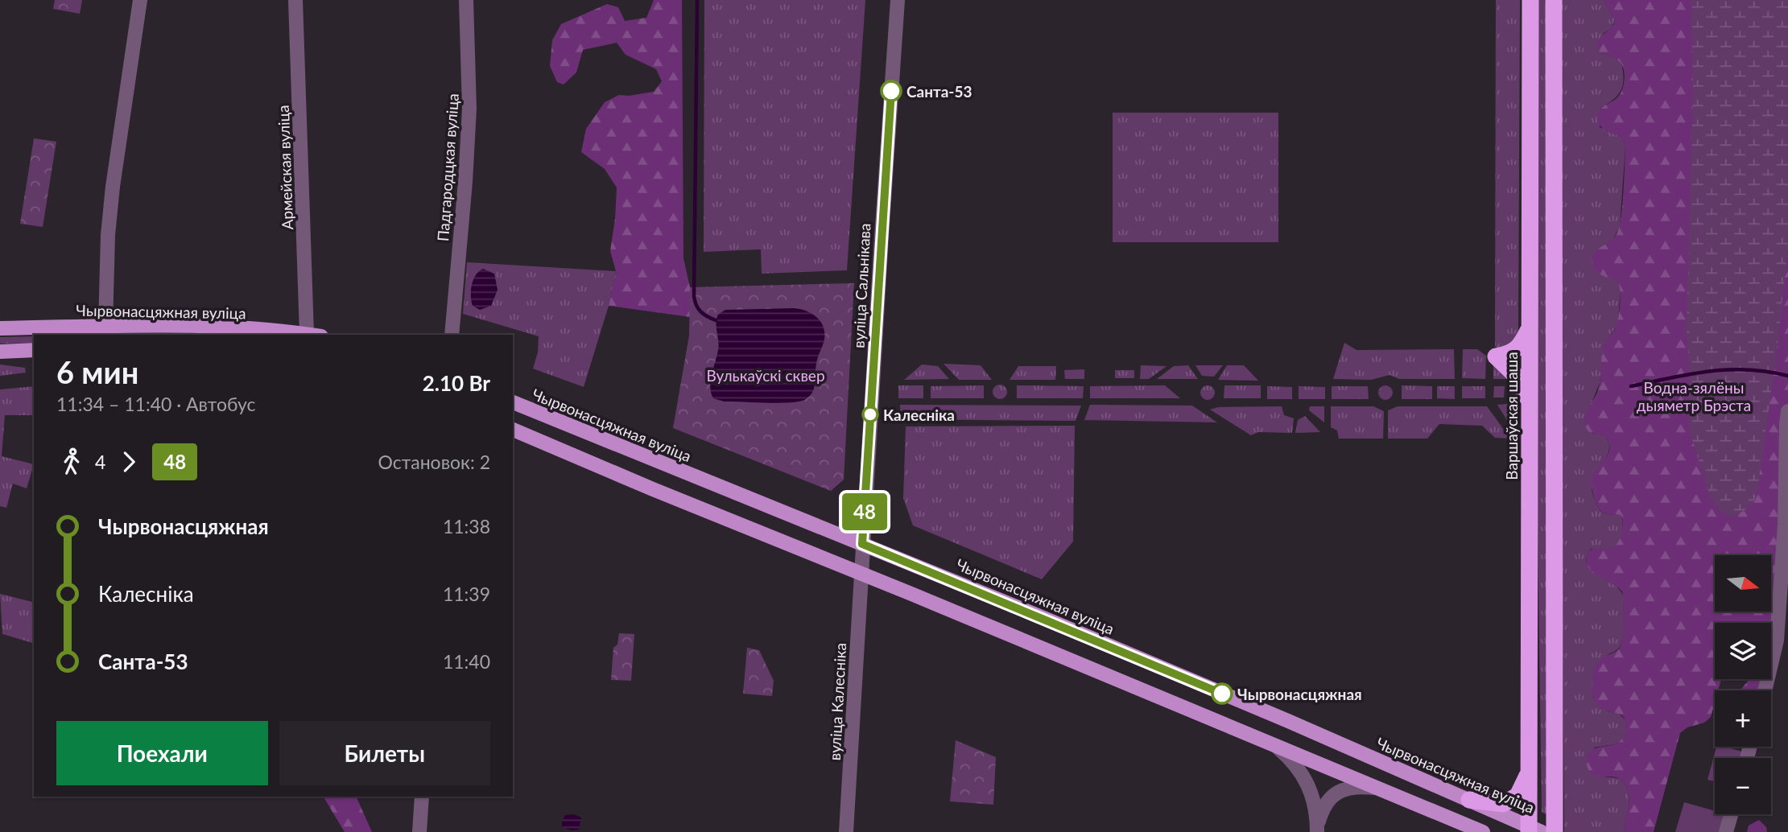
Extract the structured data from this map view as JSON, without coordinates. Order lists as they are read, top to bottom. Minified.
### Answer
{"streets":{"highway":["Варшаўская шаша"],"main road":["Чырвонасцяжная вуліца"],"street":["Армейская вуліца","Падгародцкая вуліца","вуліца Сальнікава","вуліца Калесніка"]},"crossings":[["Армейская вуліца","Чырвонасцяжная вуліца"],["вуліца Сальнікава","Чырвонасцяжная вуліца"],["вуліца Сальнікава","вуліца Калесніка"],["Чырвонасцяжная вуліца","Варшаўская шаша"]],"parks":["Вулькаўскі сквер","Водна-зялёны дыяметр Брэста"],"places":["Санта-53","Калесніка","Чырвонасцяжная"],"lines":["bus line 48"],"north":"right","page":{"on_map":"48","heading":["6 мин","11:34 – 11:40 · Автобус","2.10 Br"],"legs":["4","48","Остановок: 2"],"list":[{"name":"Чырвонасцяжная","value":"11:38"},{"name":"Калесніка","value":"11:39"},{"name":"Санта-53","value":"11:40"}],"map_buttons":["+","−"],"buttons":["Поехали","Билеты"]}}
